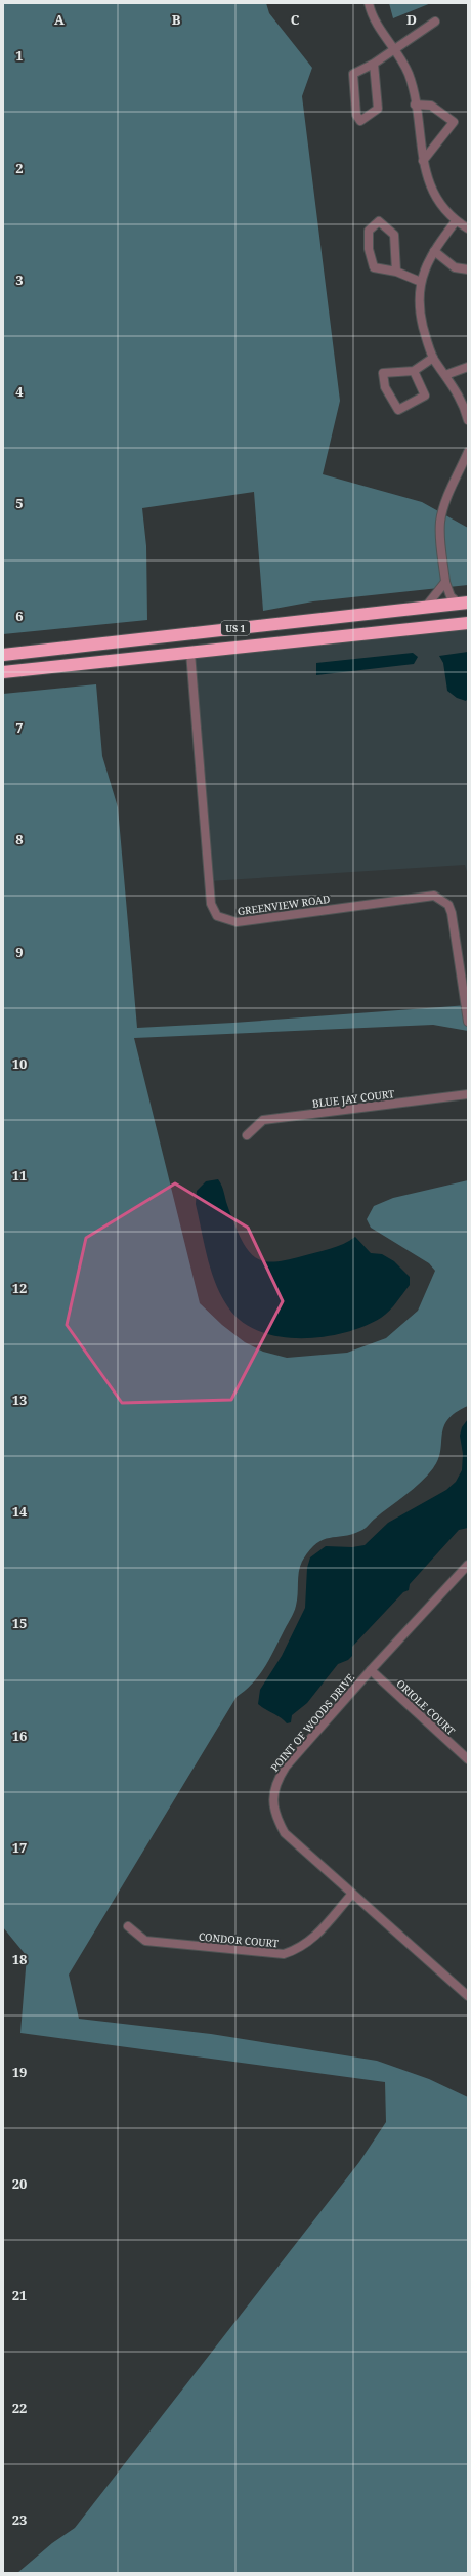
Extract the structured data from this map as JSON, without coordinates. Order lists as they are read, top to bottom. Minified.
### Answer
{"streets":{"highway":["US 1"],"street":["GREENVIEW ROAD","BLUE JAY COURT","ORIOLE COURT","POINT OF WOODS DRIVE","CONDOR COURT"]},"crossings":[["US 1","GREENVIEW ROAD"],["ORIOLE COURT","POINT OF WOODS DRIVE"],["POINT OF WOODS DRIVE","CONDOR COURT"]],"grid":{"columns":["A","B","C","D"],"rows":["1","2","3","4","5","6","7","8","9","10","11","12","13","14","15","16","17","18","19","20","21","22","23"]}}
